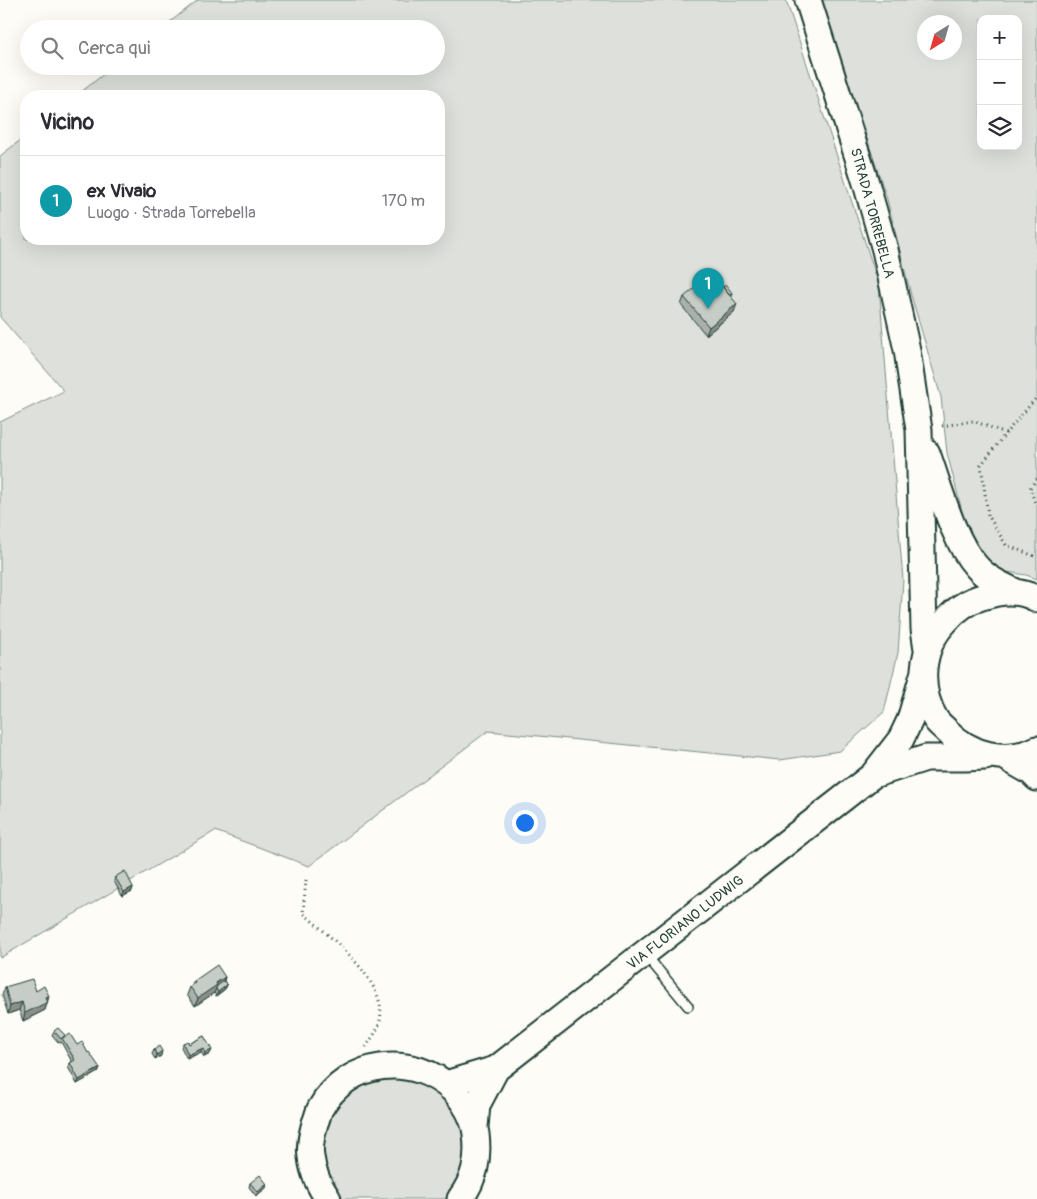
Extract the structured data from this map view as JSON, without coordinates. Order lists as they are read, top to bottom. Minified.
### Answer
{"streets":{"street":["STRADA TORREBELLA","VIA FLORIANO LUDWIG"]},"north":"bottom left","page":{"map_buttons":["+","−"],"search":"Cerca qui","heading":"Vicino","list":[{"mark":"1","name":"ex Vivaio","note":"Luogo · Strada Torrebella","value":"170 m"}],"pins":"1"}}
